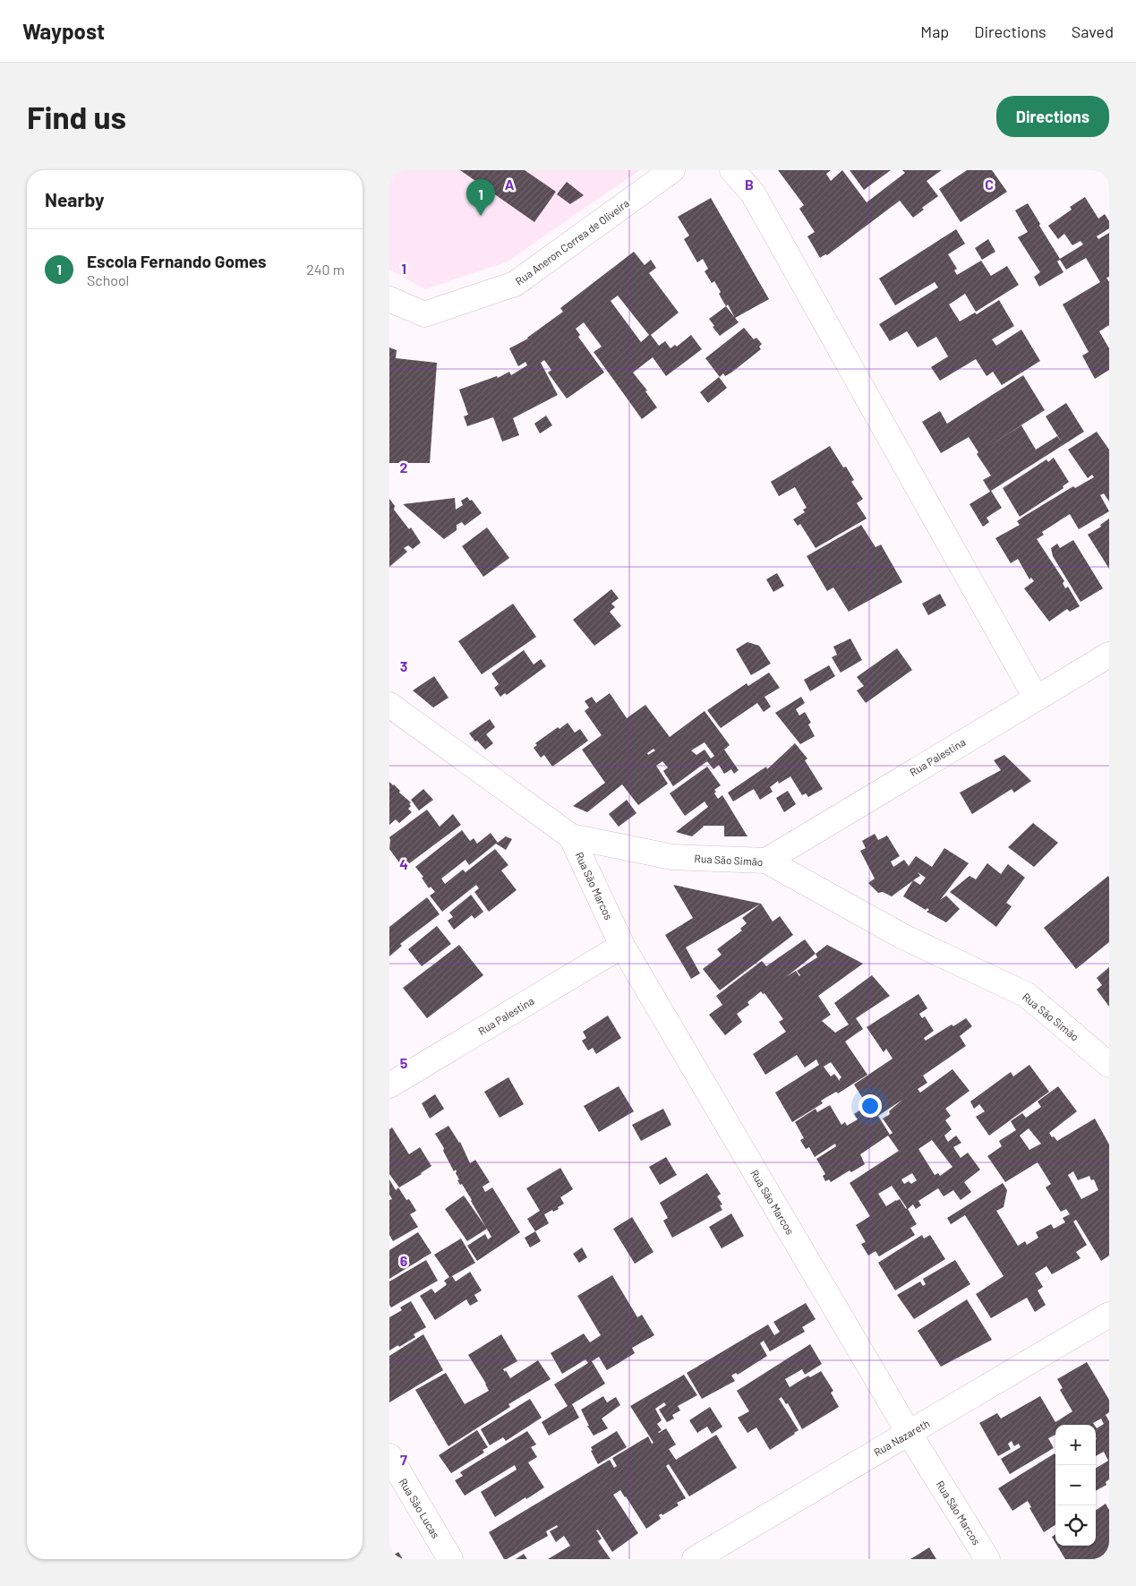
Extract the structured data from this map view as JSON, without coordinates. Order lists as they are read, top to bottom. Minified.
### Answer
{"streets":{"street":["Rua Aneron Correa de Oliveira","Rua Palestina","Rua São Simão","Rua São Marcos","Rua Nazareth","Rua São Lucas"]},"crossings":[["Rua Palestina","Rua São Simão"],["Rua Palestina","Rua São Marcos"],["Rua São Simão","Rua São Marcos"],["Rua São Marcos","Rua Nazareth"]],"page":{"header":"Waypost","nav":["Map","Directions","Saved"],"buttons":"Directions","title":"Find us","heading":"Nearby","pins":"1","list":[{"mark":"1","name":"Escola Fernando Gomes","note":"School","value":"240 m"}],"map_buttons":["+","−"]},"grid":{"columns":["A","B","C"],"rows":["1","2","3","4","5","6","7"]}}
